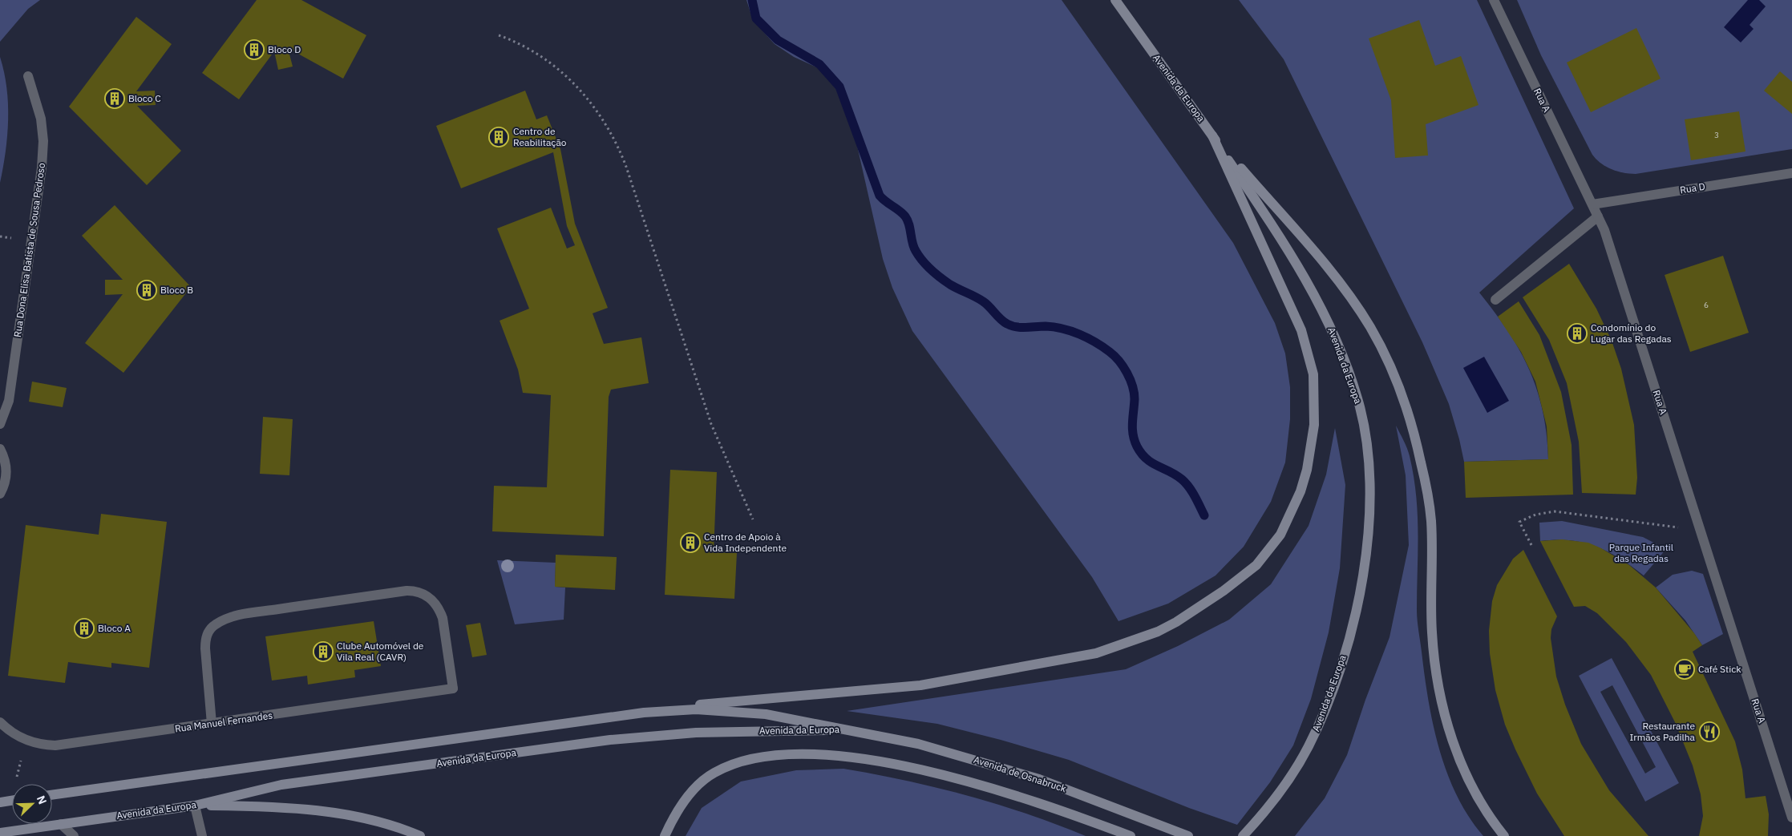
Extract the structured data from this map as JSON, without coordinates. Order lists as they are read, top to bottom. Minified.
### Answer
{"streets":{"main road":["Avenida da Europa","Avenida de Osnabruck"],"street":["Rua A","Rua D","Rua Dona Elisa Batista de Sousa Pedroso","Rua Manuel Fernandes"]},"crossings":[["Avenida da Europa","Avenida de Osnabruck"],["Rua A","Rua D"]],"parks":["Parque Infantil das Regadas"],"places":{"building":["Bloco D","Bloco C","Centro de Reabilitação","Bloco B","Condomínio do Lugar das Regadas","Centro de Apoio à Vida Independente","Bloco A","Clube Automóvel de Vila Real (CAVR)"],"cafe":["Café Stick"],"restaurant":["Restaurante Irmãos Padilha"]},"house_numbers":["3","6"],"north":"top right"}
